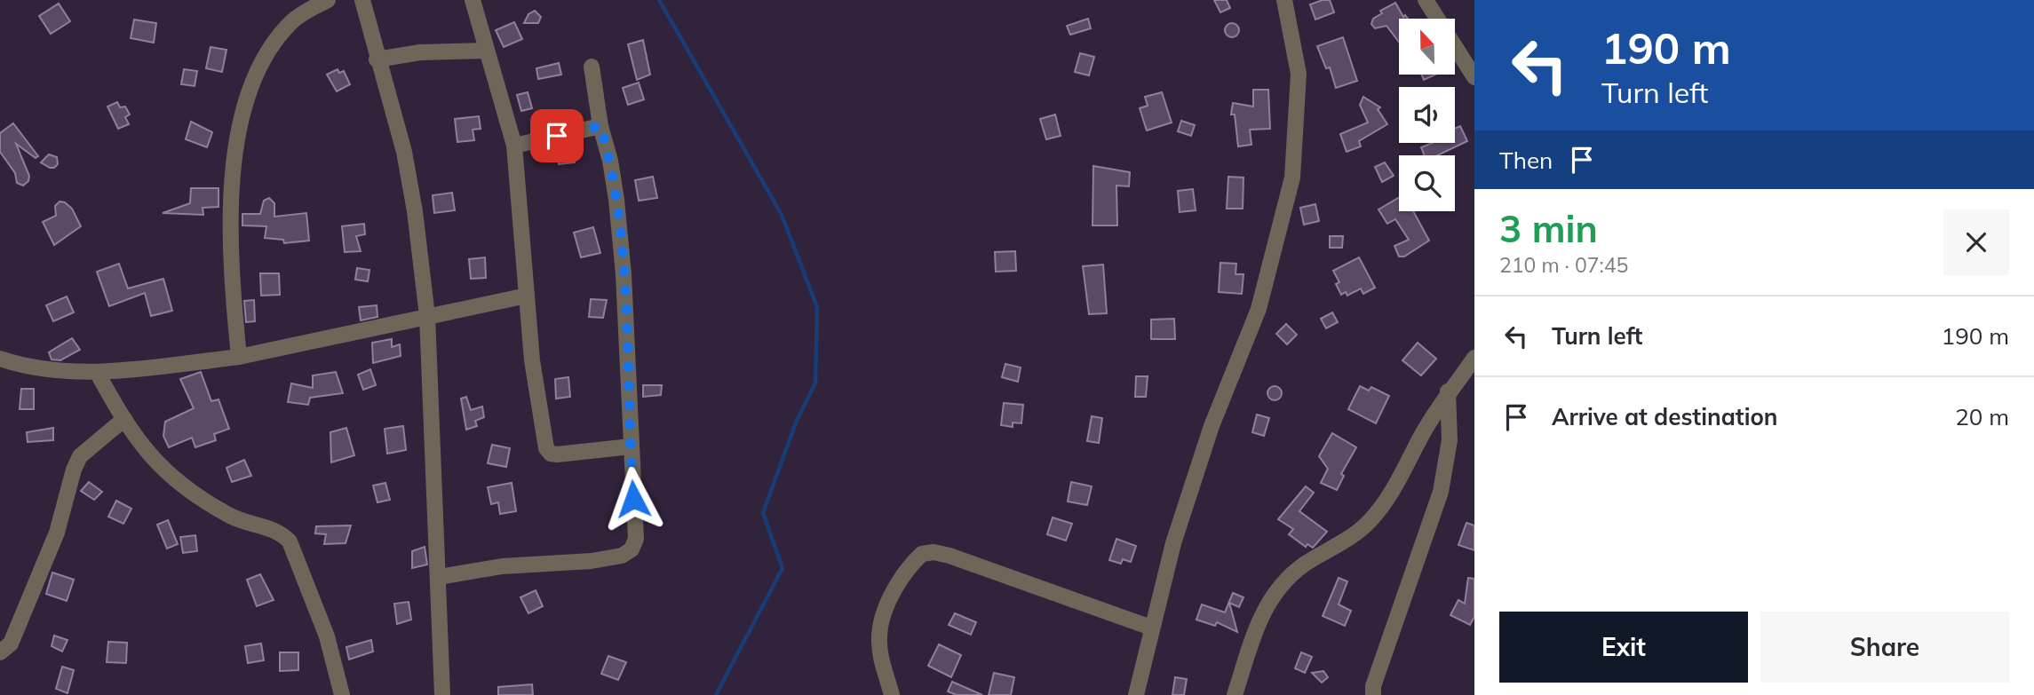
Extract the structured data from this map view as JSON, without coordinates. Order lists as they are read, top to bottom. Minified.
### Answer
{"north":"top","page":{"turn":["190 m","Turn left"],"then":"Then","heading":["3 min","210 m · 07:45"],"list":[{"name":"Turn left","value":"190 m"},{"name":"Arrive at destination","value":"20 m"}],"buttons":["Exit","Share"]}}
